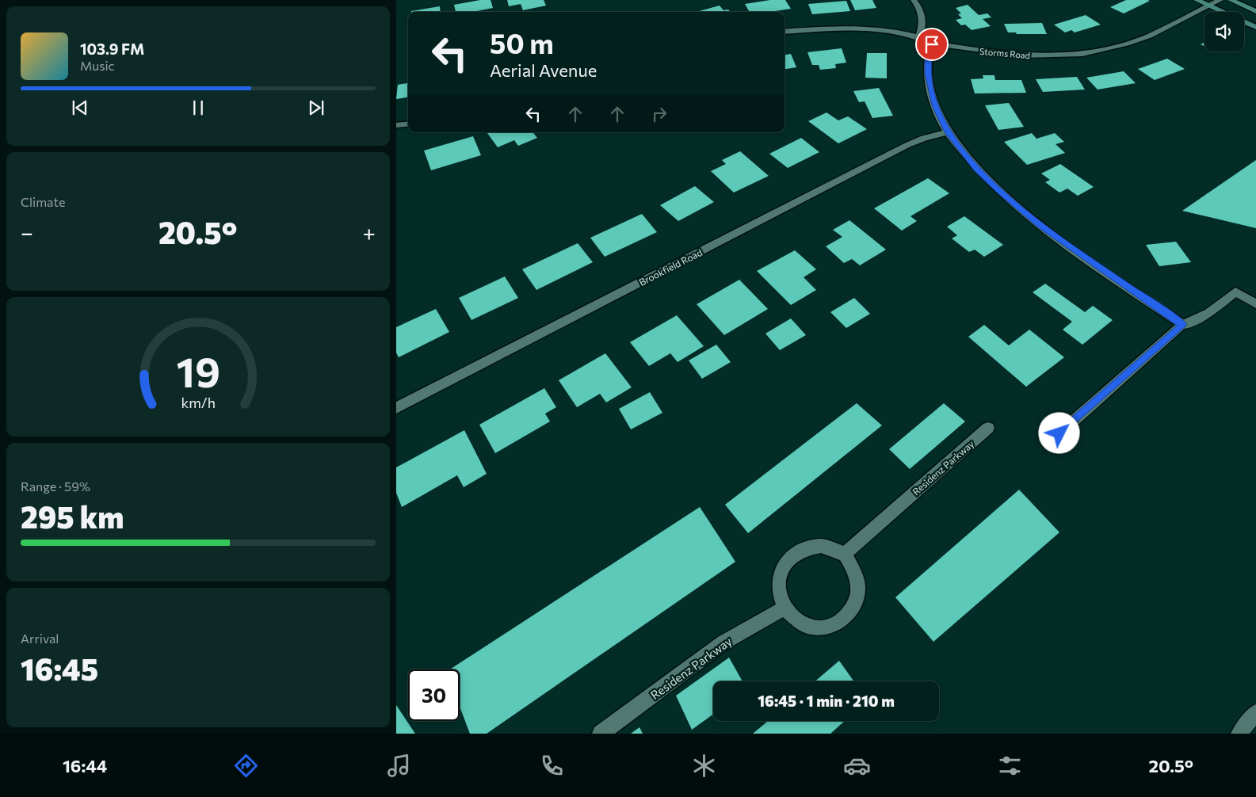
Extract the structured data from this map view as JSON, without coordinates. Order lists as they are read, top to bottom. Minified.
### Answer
{"streets":{"street":["Storms Road","Brookfield Road","Residenz Parkway"]},"page":{"turn":["50 m","Aerial Avenue"],"song":["103.9 FM","Music"],"tile":["Climate",["Range · 59%","295 km"],["Arrival","16:45"]],"heat":["−","20.5°","+"],"limit":"30","trip":"16:45 · 1 min · 210 m","tabs":["16:44","20.5°"],"gauge":["19","km/h"]}}
